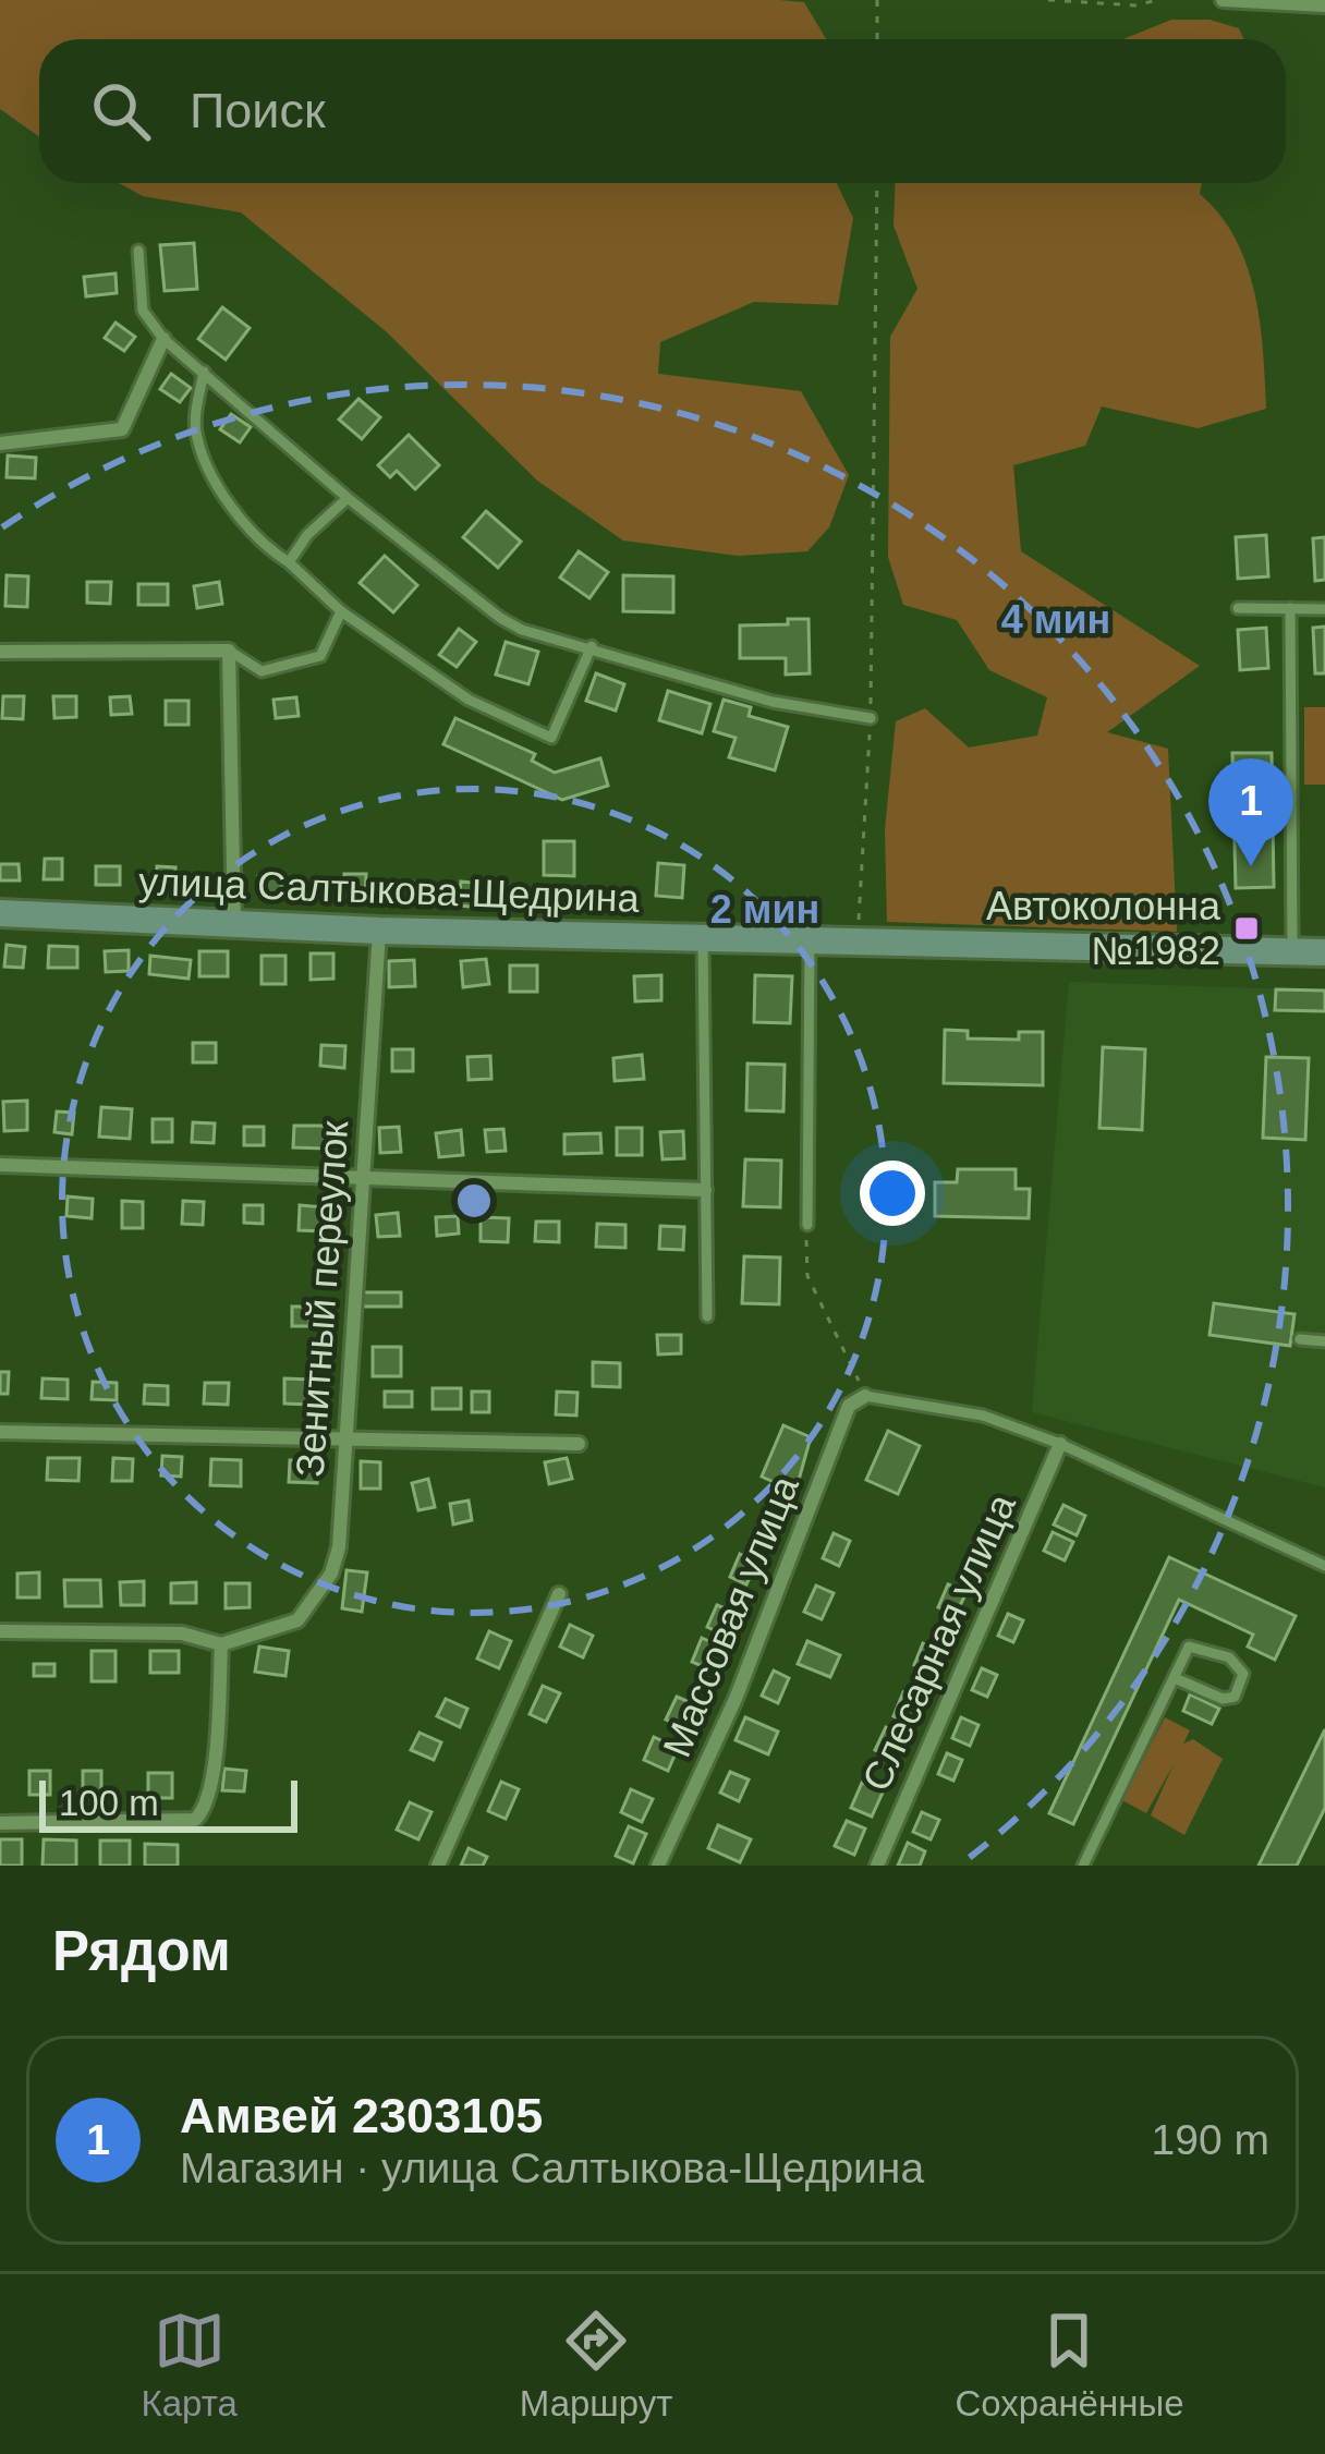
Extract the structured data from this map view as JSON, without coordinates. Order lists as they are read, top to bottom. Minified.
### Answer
{"streets":{"street":["улица Салтыкова-Щедрина","Зенитный переулок","Массовая улица","Слесарная улица"]},"crossings":[["улица Салтыкова-Щедрина","Зенитный переулок"]],"places":{"transit":["Автоколонна №1982"]},"scale_bar":"100 m","page":{"search":"Поиск","pins":"1","scale":"100 m","heading":"Рядом","list":[{"mark":"1","name":"Амвей 2303105","note":"Магазин · улица Салтыкова-Щедрина","value":"190 m"}],"nav":["Карта","Маршрут","Сохранённые"]},"rings":["4 мин","2 мин"]}
